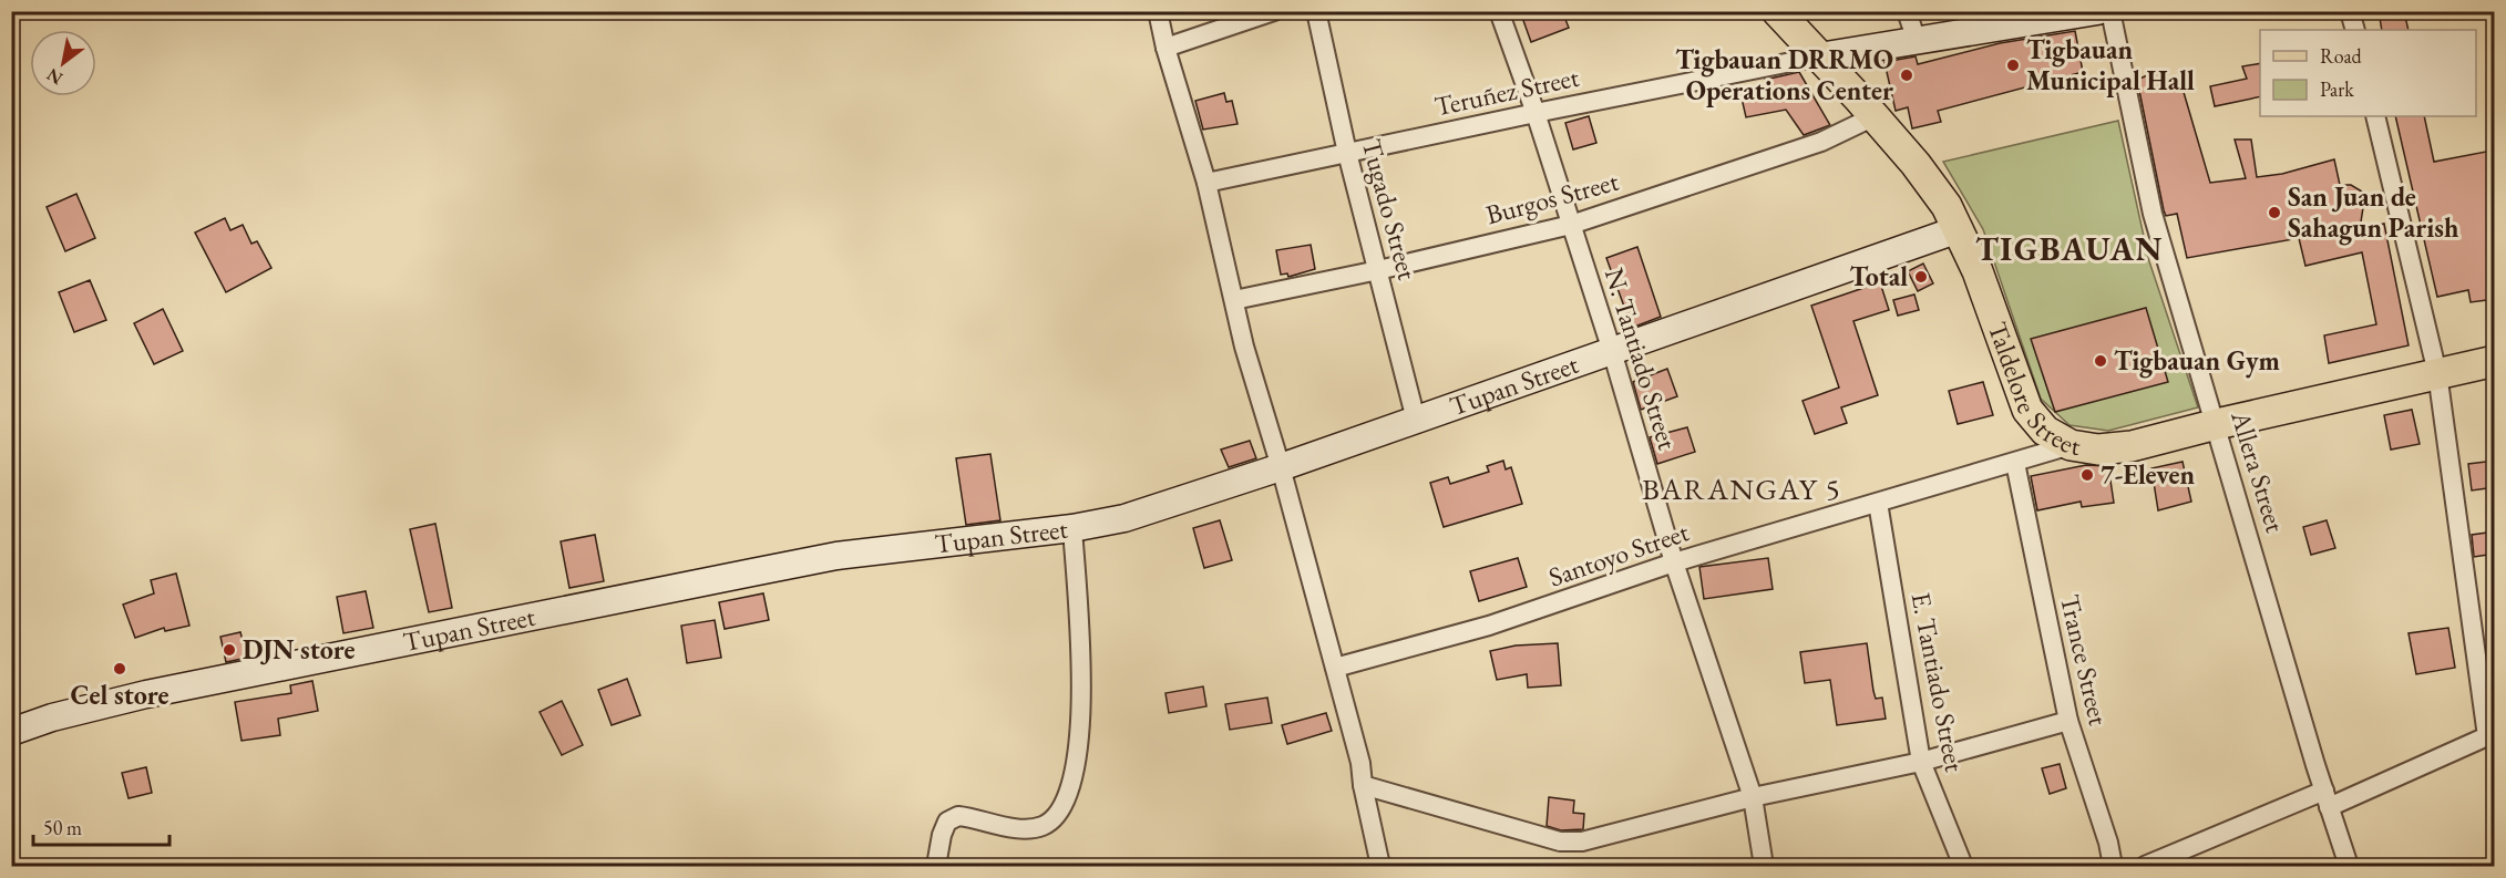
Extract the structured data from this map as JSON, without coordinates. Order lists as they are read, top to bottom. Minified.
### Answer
{"streets":{"main road":["Taldelore Street","Tupan Street"],"street":["Teruñez Street","Burgos Street","Tugado Street","N. Tantiado Street","Allera Street","Santoyo Street","Trance Street","E. Tantiado Street"]},"crossings":[["Teruñez Street","Tugado Street"],["Teruñez Street","N. Tantiado Street"],["Teruñez Street","Taldelore Street"],["Burgos Street","Tugado Street"],["Burgos Street","N. Tantiado Street"],["Burgos Street","Taldelore Street"],["Tugado Street","Tupan Street"],["N. Tantiado Street","Tupan Street"],["N. Tantiado Street","Santoyo Street"],["Taldelore Street","Tupan Street"],["Taldelore Street","Allera Street"],["Taldelore Street","Santoyo Street"],["Santoyo Street","Trance Street"],["Santoyo Street","E. Tantiado Street"]],"districts":["TIGBAUAN","BARANGAY 5"],"places":["Tigbauan Municipal Hall","Tigbauan DRRMO Operations Center","San Juan de Sahagun Parish","Total","Tigbauan Gym","7-Eleven","DJN store","Cel store"],"legend":["Road","Park"],"scale_bar":"50 m","north":"bottom left"}
